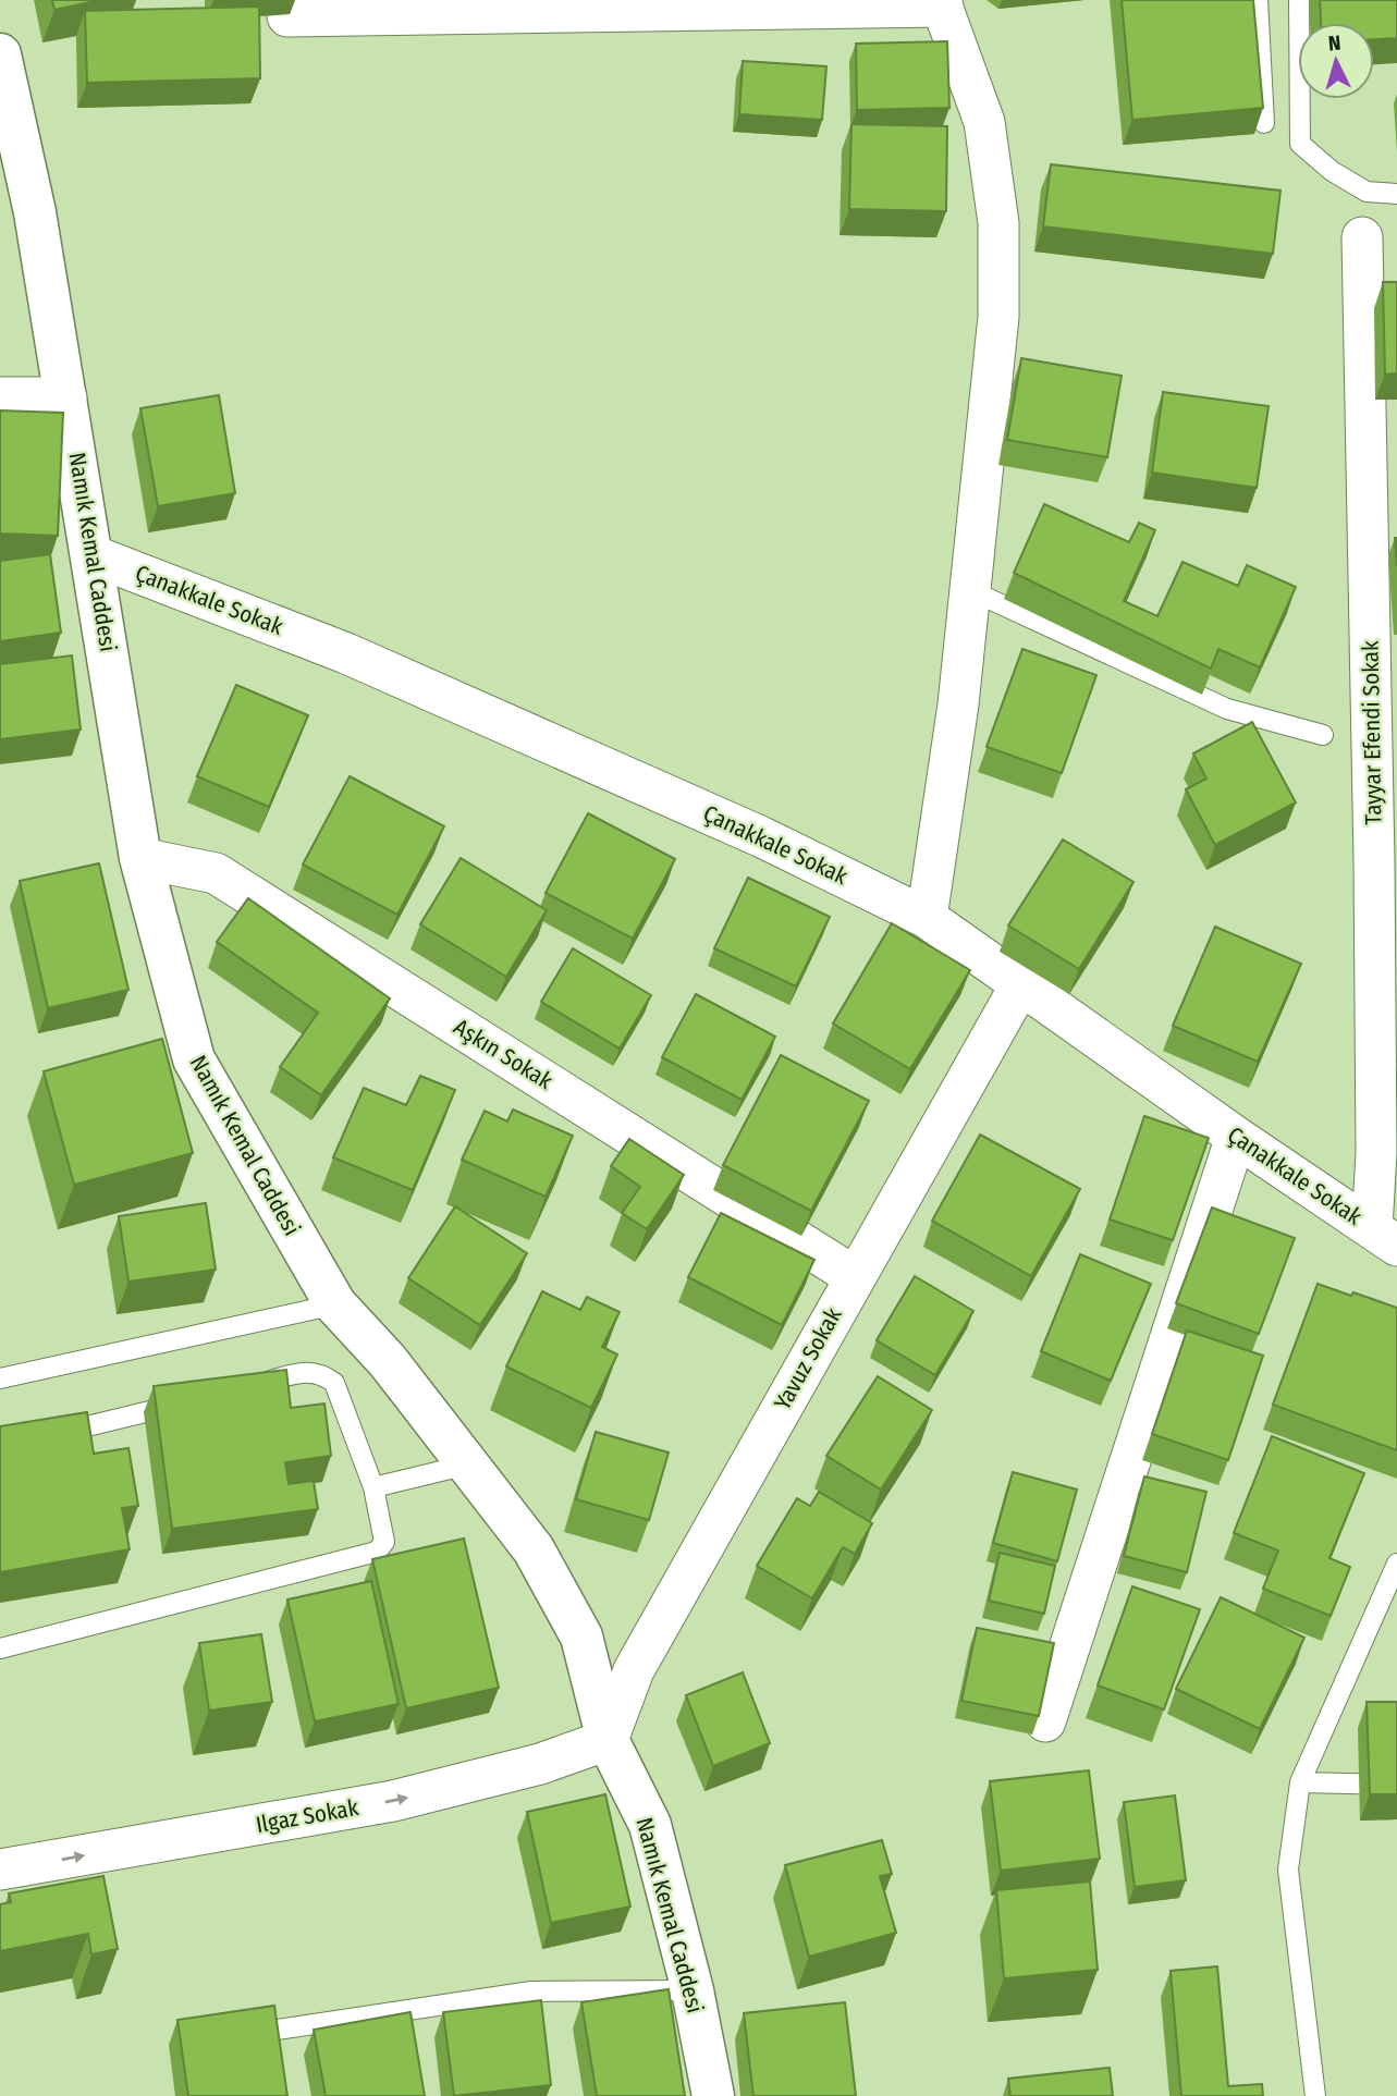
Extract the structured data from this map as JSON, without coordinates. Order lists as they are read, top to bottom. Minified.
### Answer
{"streets":{"street":["Namık Kemal Caddesi","Çanakkale Sokak","Tayyar Efendi Sokak","Aşkın Sokak","Yavuz Sokak","Ilgaz Sokak"]},"crossings":[["Namık Kemal Caddesi","Çanakkale Sokak"],["Namık Kemal Caddesi","Aşkın Sokak"],["Namık Kemal Caddesi","Yavuz Sokak"],["Namık Kemal Caddesi","Ilgaz Sokak"],["Çanakkale Sokak","Tayyar Efendi Sokak"],["Çanakkale Sokak","Yavuz Sokak"],["Aşkın Sokak","Yavuz Sokak"],["Yavuz Sokak","Ilgaz Sokak"]],"one_way":["Ilgaz Sokak"],"north":"top"}
